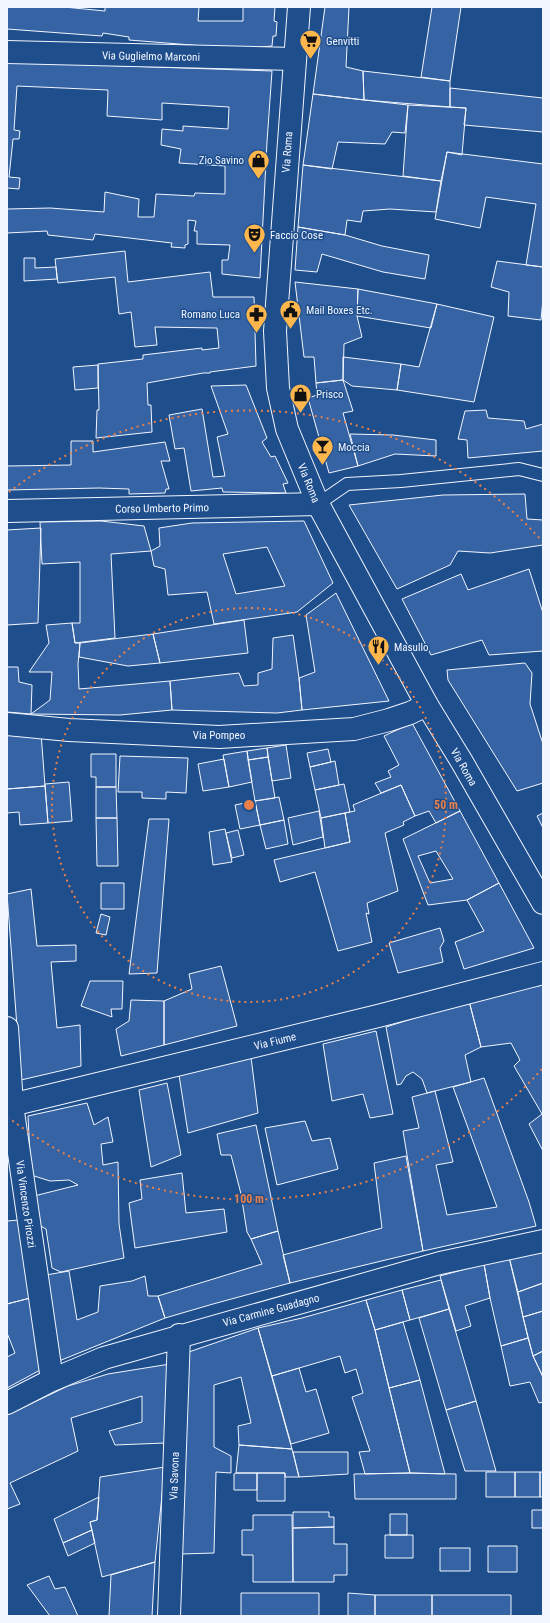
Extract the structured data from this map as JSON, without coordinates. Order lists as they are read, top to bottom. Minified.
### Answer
{"streets":{"street":["Via Guglielmo Marconi","Via Roma","Corso Umberto Primo","Via Pompeo","Via Fiume","Via Vincenzo Pirozzi","Via Carmine Guadagno","Via Savona"]},"crossings":[["Via Guglielmo Marconi","Via Roma"],["Via Roma","Corso Umberto Primo"],["Via Roma","Via Pompeo"],["Via Fiume","Via Vincenzo Pirozzi"],["Via Vincenzo Pirozzi","Via Carmine Guadagno"],["Via Carmine Guadagno","Via Savona"]],"places":{"supermarket":["Genvitti"],"shop":["Zio Savino","Prisco"],"theatre":["Faccio Cose"],"public building":["Mail Boxes Etc."],"pharmacy":["Romano Luca"],"bar":["Moccia"],"restaurant":["Masullo"]},"rings":["50 m","100 m"]}
